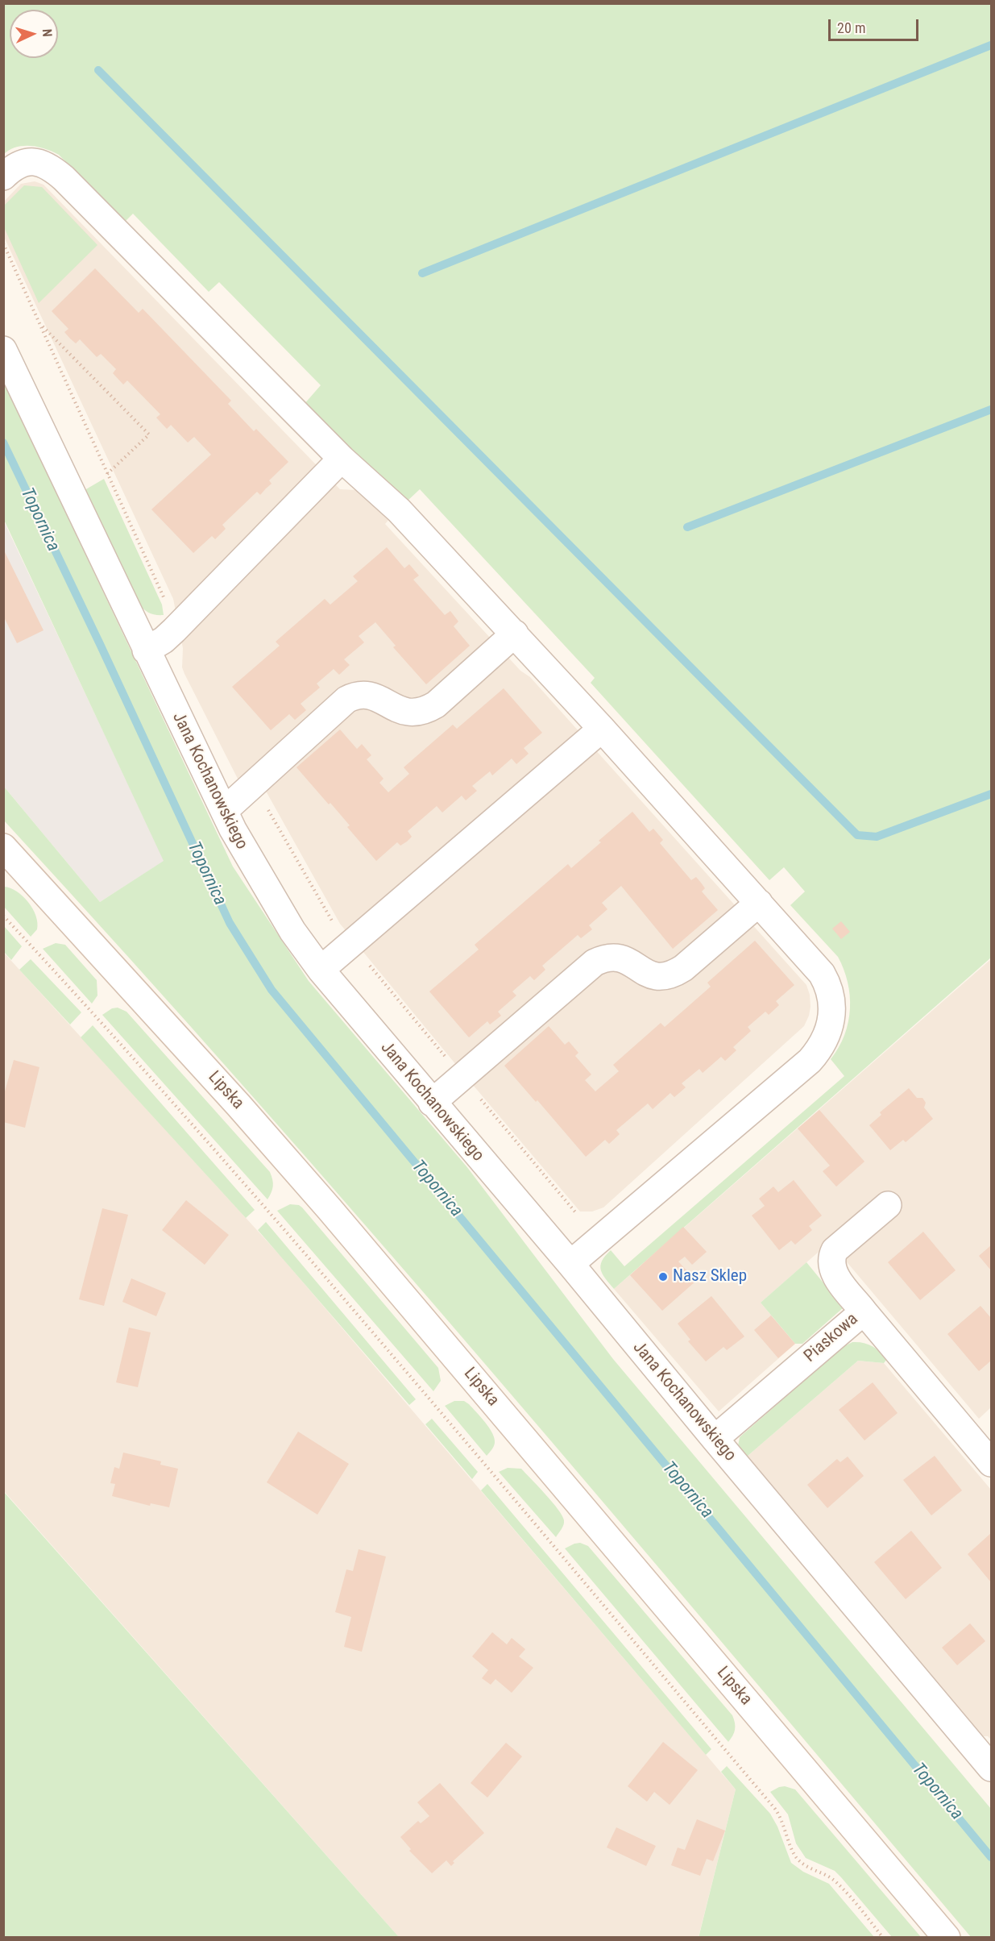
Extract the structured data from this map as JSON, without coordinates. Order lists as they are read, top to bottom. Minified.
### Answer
{"streets":{"street":["Jana Kochanowskiego","Lipska","Piaskowa"]},"crossings":[["Jana Kochanowskiego","Piaskowa"]],"water":["Topornica"],"places":["Nasz Sklep"],"scale_bar":"20 m","north":"right"}
